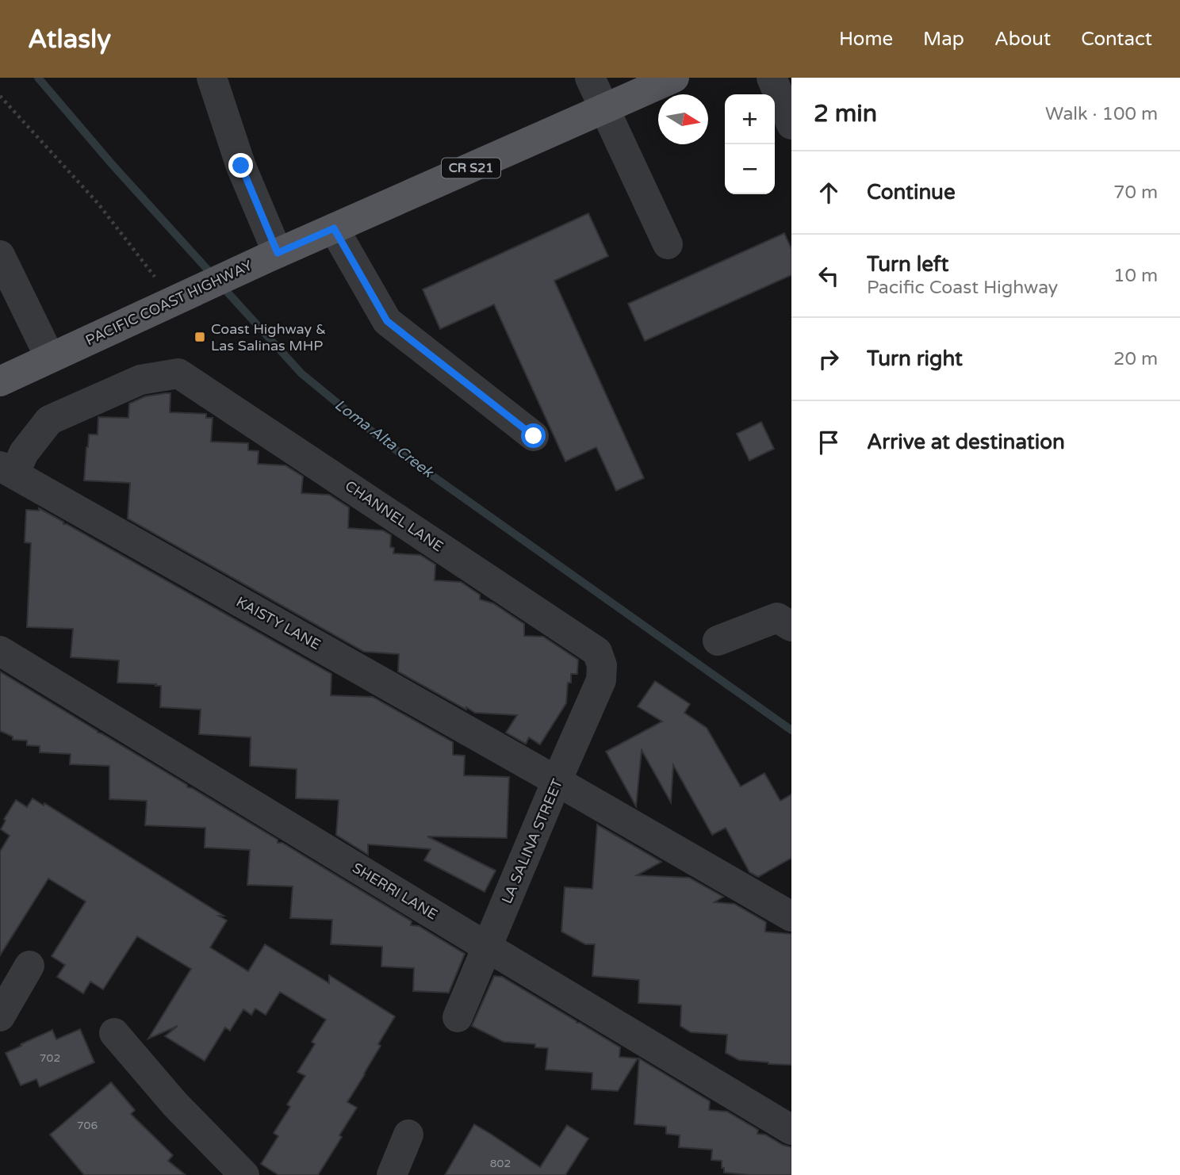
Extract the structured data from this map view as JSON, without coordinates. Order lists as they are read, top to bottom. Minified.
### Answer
{"streets":{"main road":["CR S21","PACIFIC COAST HIGHWAY"],"street":["CHANNEL LANE","KAISTY LANE","LA SALINA STREET","SHERRI LANE"]},"crossings":[["CHANNEL LANE","KAISTY LANE"],["CHANNEL LANE","LA SALINA STREET"],["KAISTY LANE","LA SALINA STREET"],["LA SALINA STREET","SHERRI LANE"]],"water":["Loma Alta Creek"],"places":{"transit":["Coast Highway & Las Salinas MHP"]},"house_numbers":["702","706","802"],"north":"right","page":{"header":"Atlasly","nav":["Home","Map","About","Contact"],"heading":["2 min","Walk · 100 m"],"map_buttons":["+","−"],"list":[["Continue","70 m"],["Turn left","Pacific Coast Highway","10 m"],["Turn right","20 m"],"Arrive at destination"]}}
